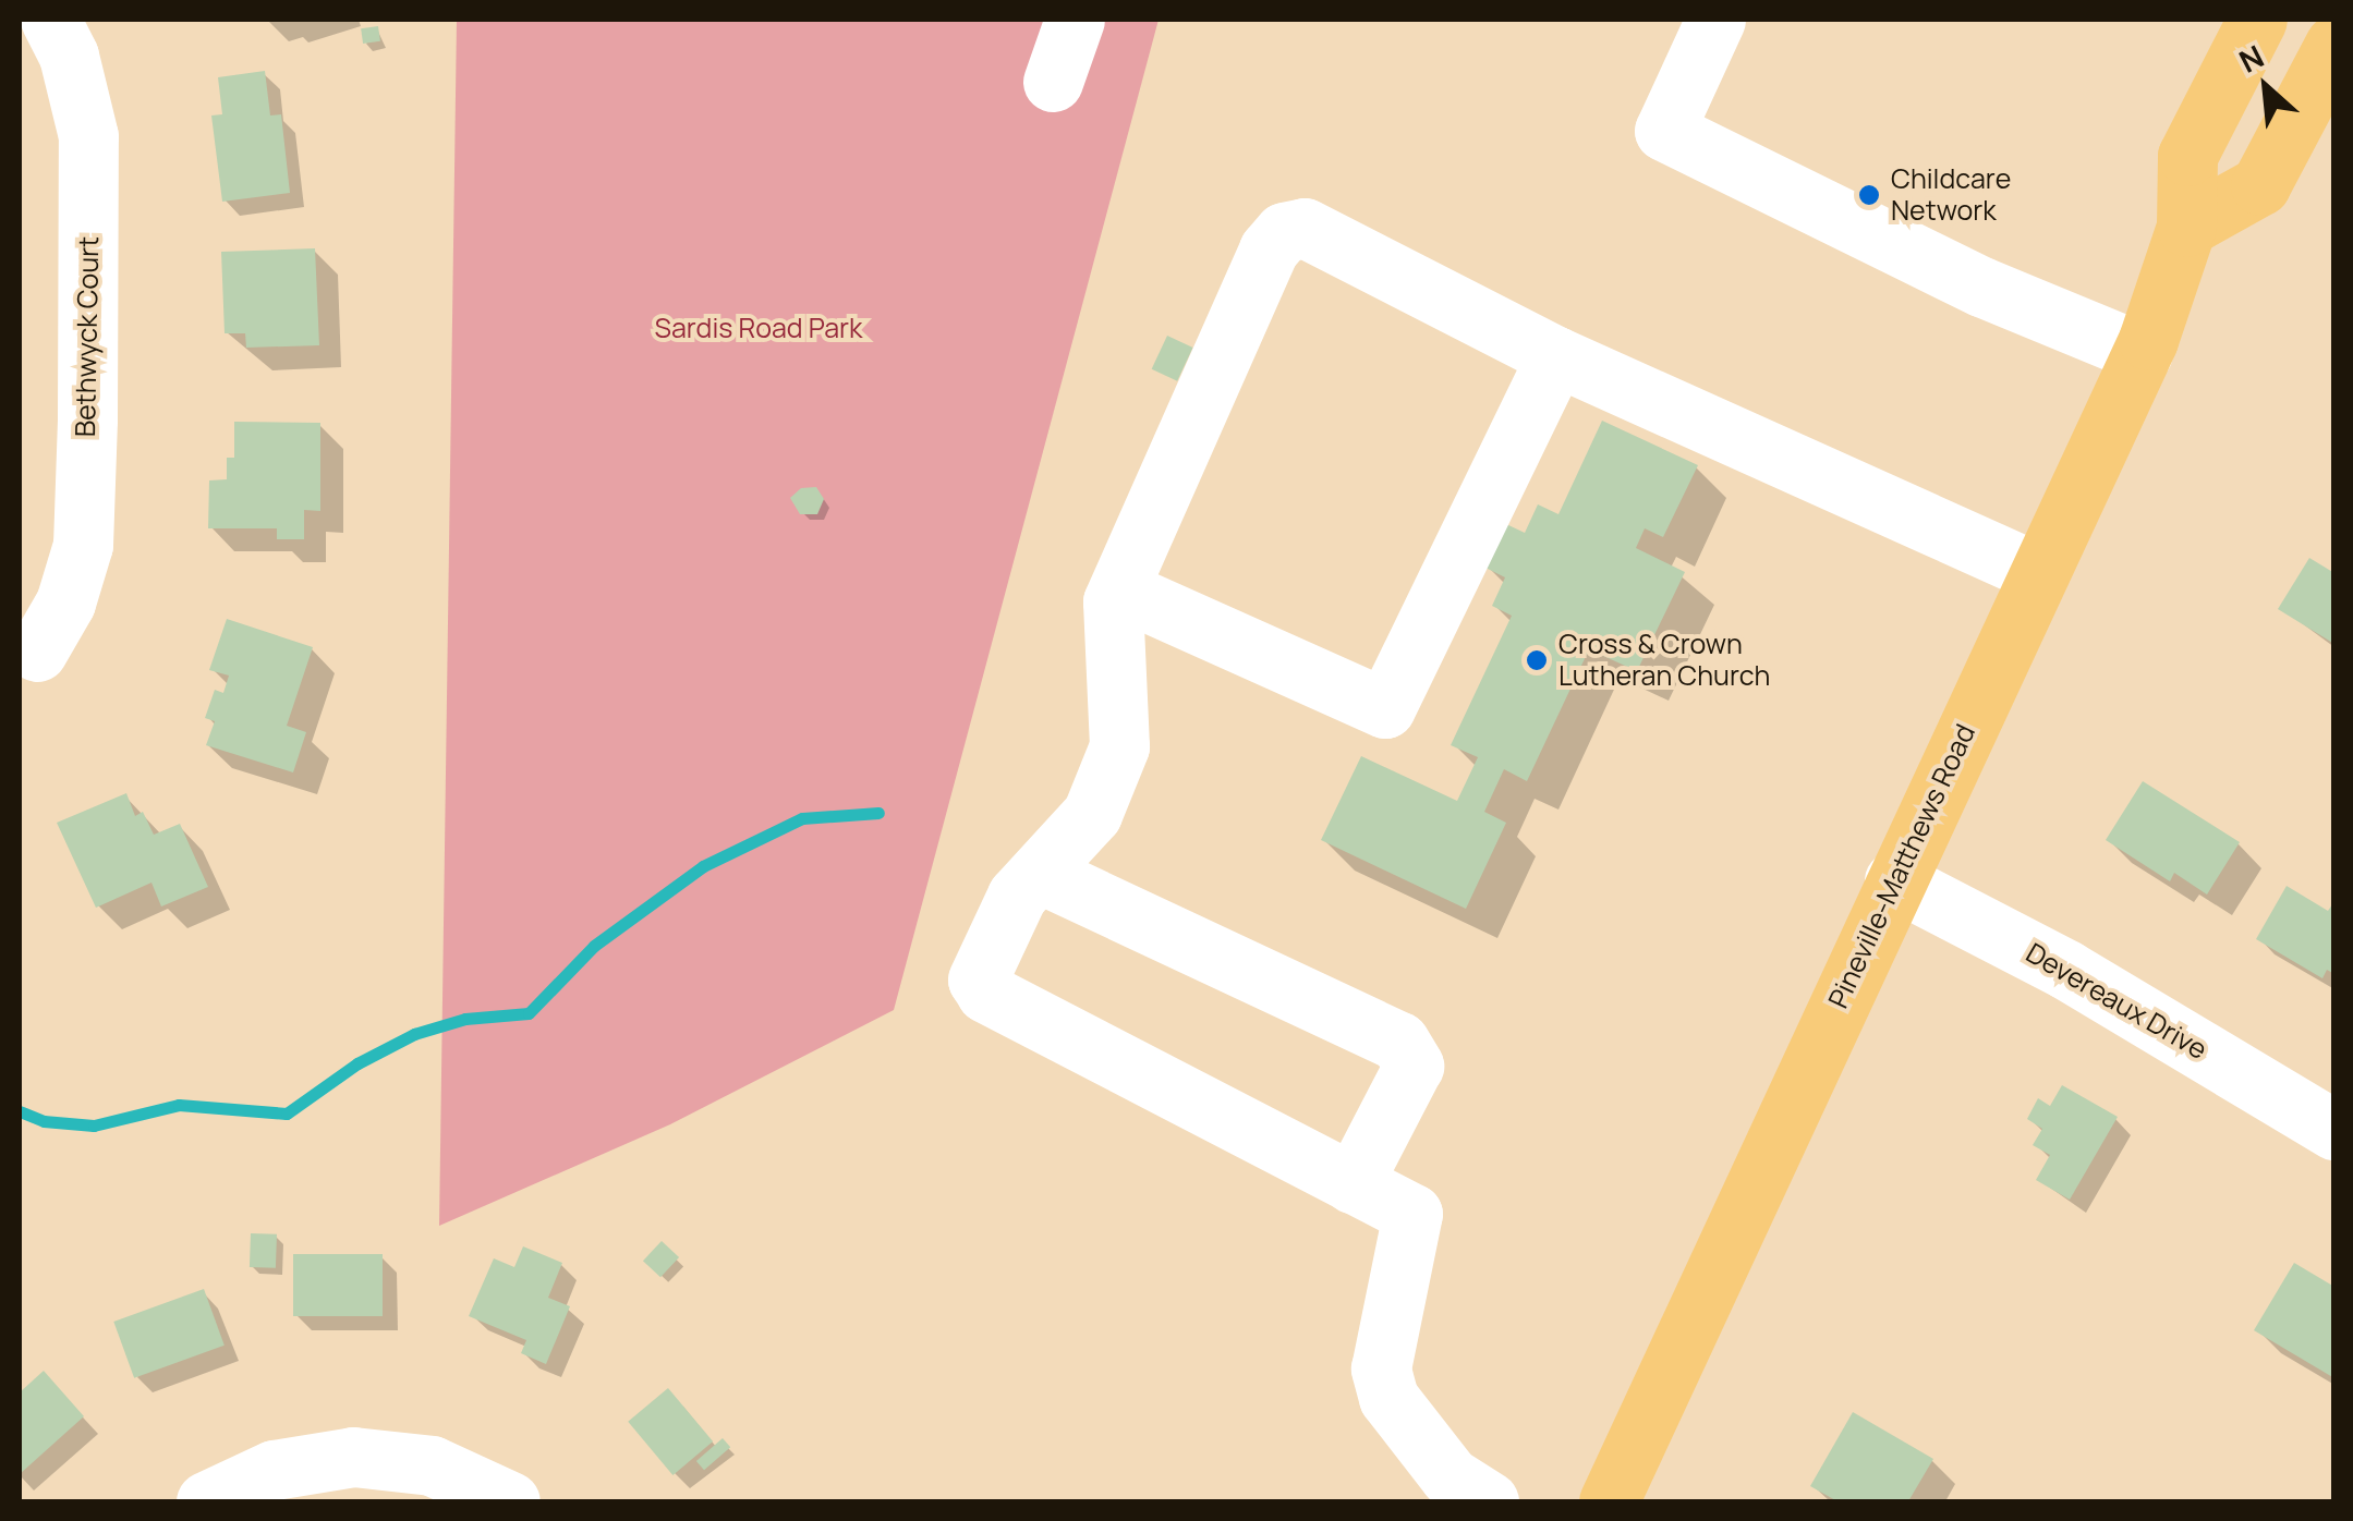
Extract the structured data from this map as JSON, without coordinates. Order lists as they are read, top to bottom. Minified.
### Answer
{"streets":{"main road":["Pineville-Matthews Road"],"street":["Bethwyck Court","Devereaux Drive"]},"crossings":[["Pineville-Matthews Road","Devereaux Drive"]],"parks":["Sardis Road Park"],"places":["Childcare Network","Cross & Crown Lutheran Church"],"north":"top left"}
